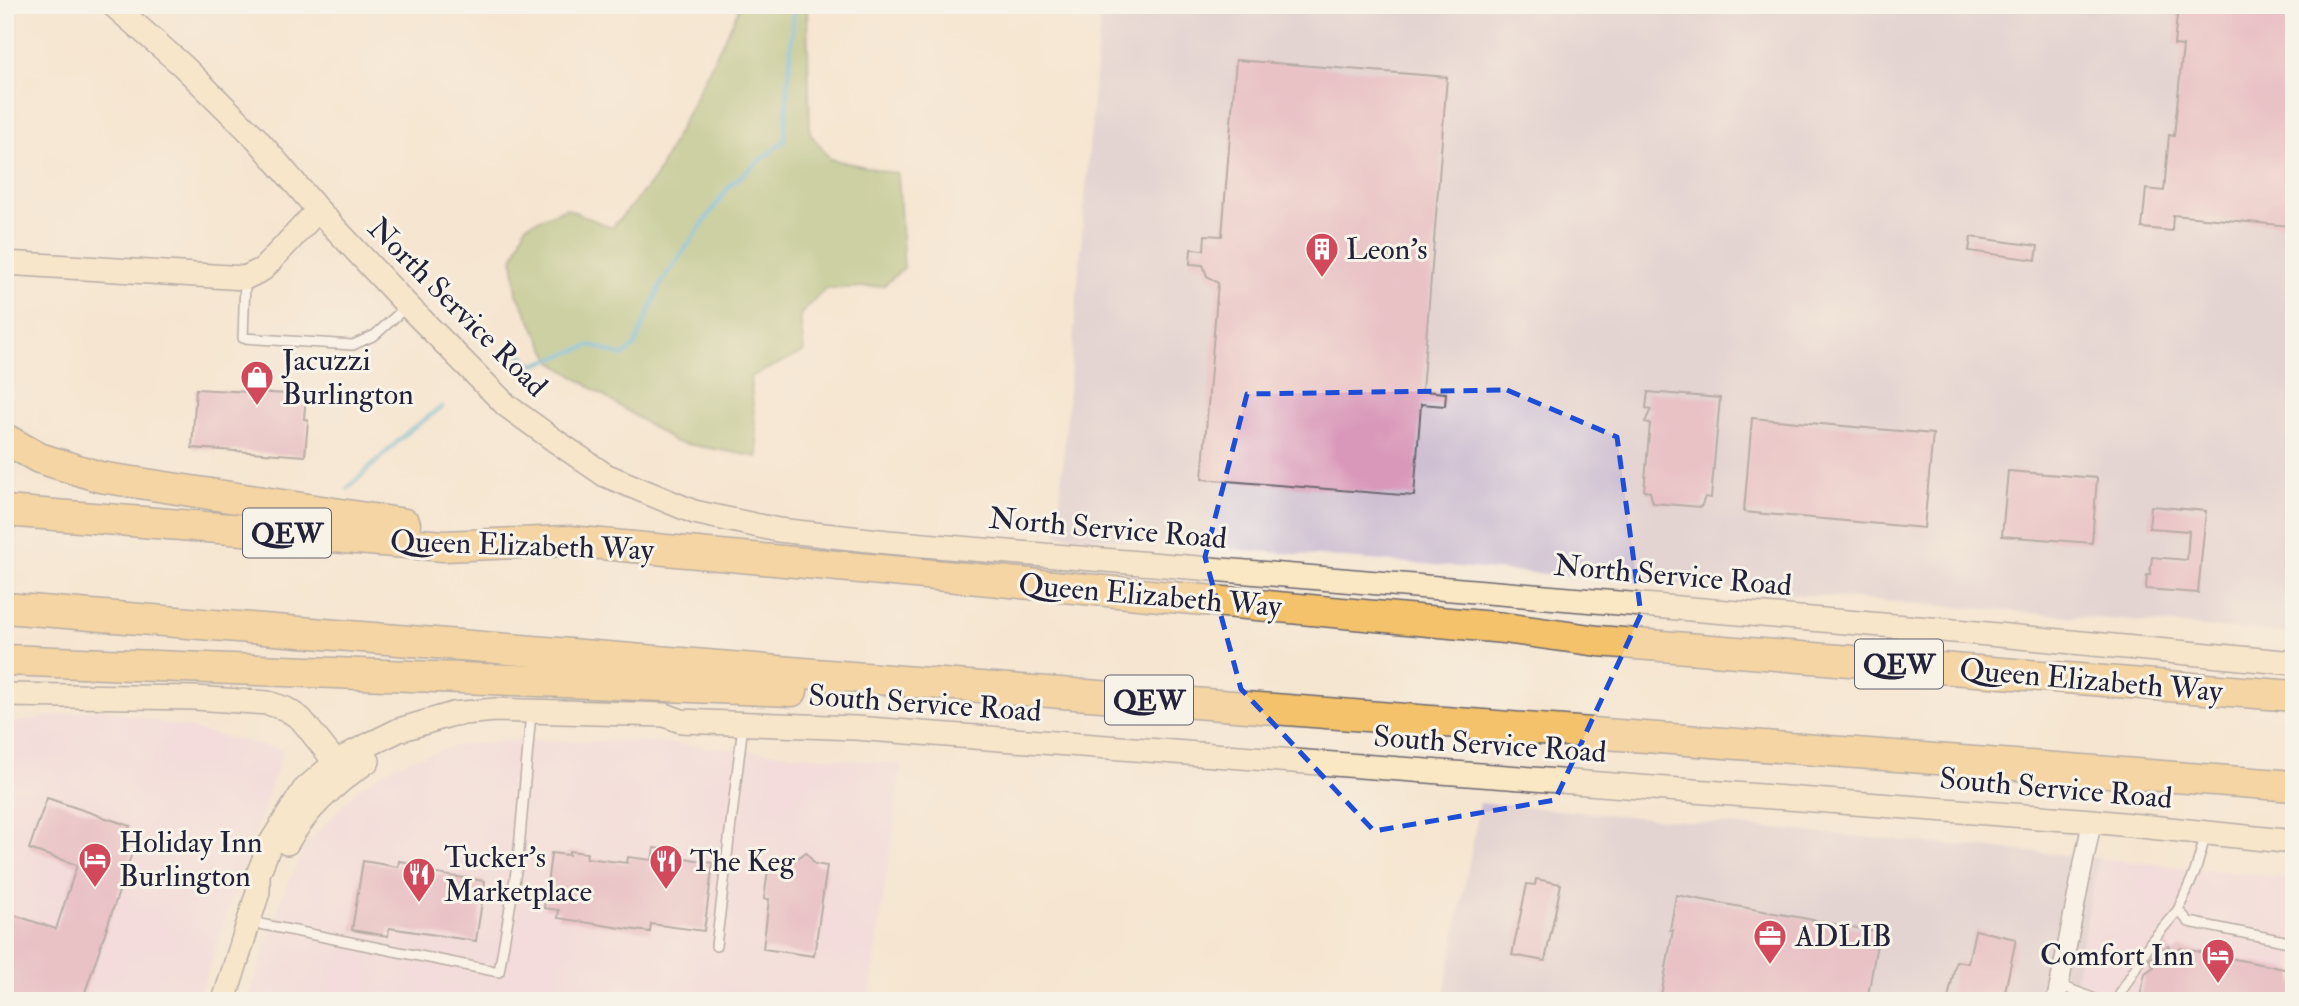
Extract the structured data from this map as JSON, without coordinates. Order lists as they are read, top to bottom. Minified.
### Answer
{"streets":{"highway":["QEW","Queen Elizabeth Way"],"street":["North Service Road","South Service Road"]},"places":{"building":["Leon's"],"shop":["Jacuzzi Burlington"],"hotel":["Holiday Inn Burlington","Comfort Inn"],"restaurant":["The Keg","Tucker's Marketplace"],"office":["ADLIB"]}}
